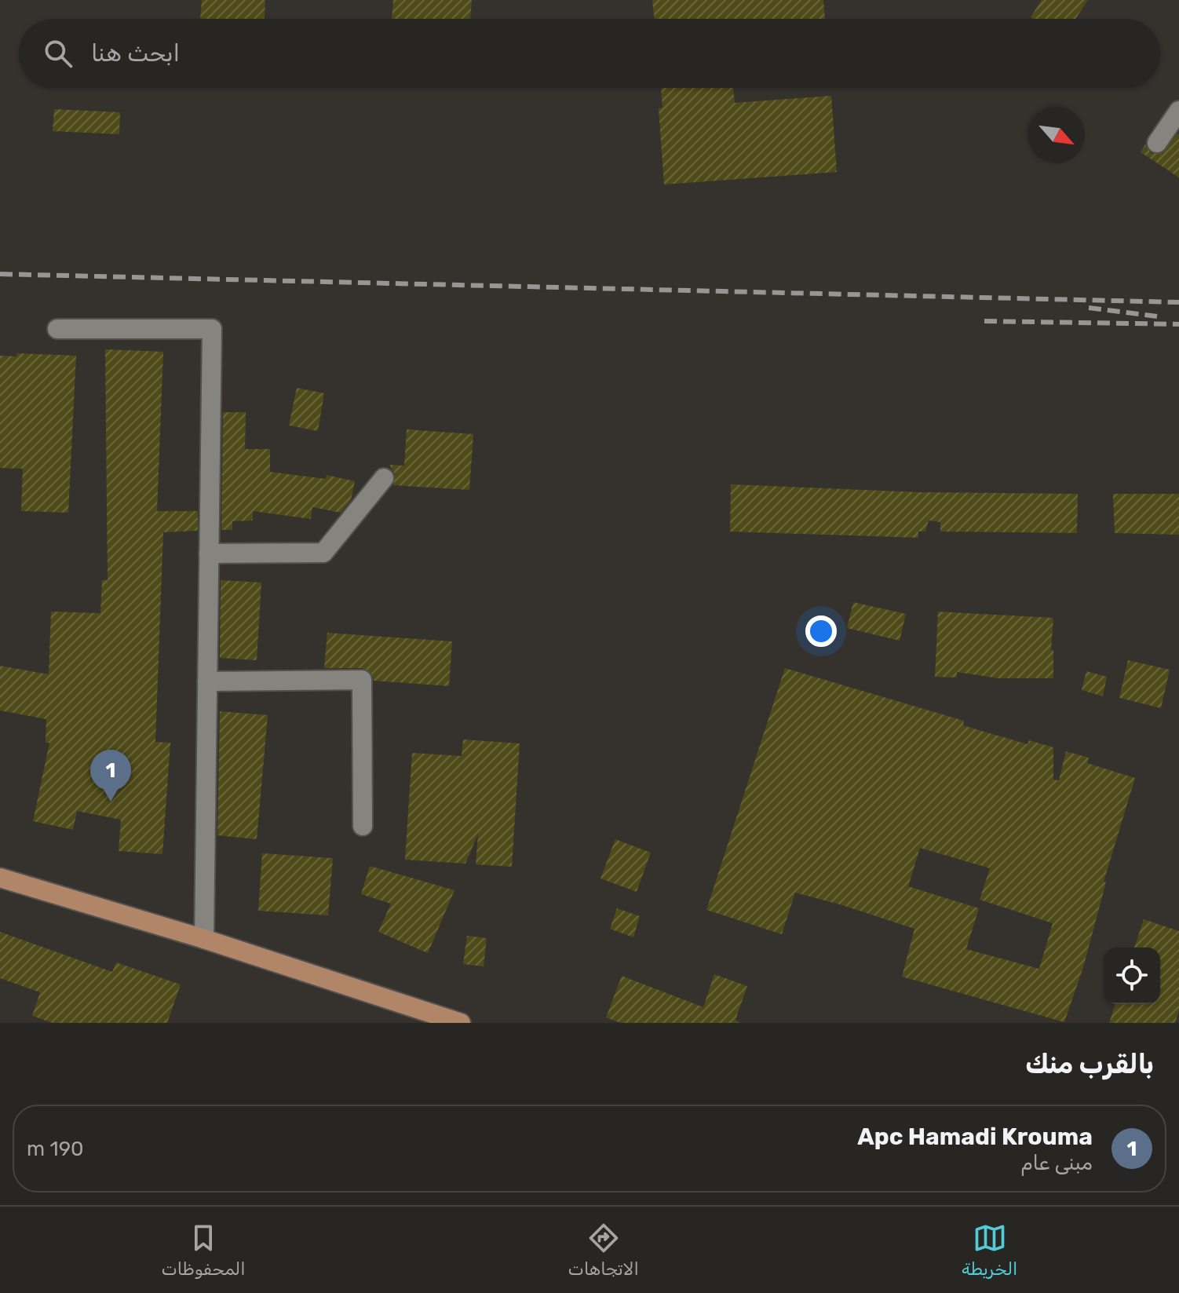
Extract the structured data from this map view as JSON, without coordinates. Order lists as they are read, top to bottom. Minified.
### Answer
{"north":"bottom right","page":{"search":"ابحث هنا","pins":"1","heading":"بالقرب منك","list":[{"mark":"1","name":"Apc Hamadi Krouma","note":"مبنى عام","value":"190 m"}],"nav":["الخريطة","الاتجاهات","المحفوظات"]}}
